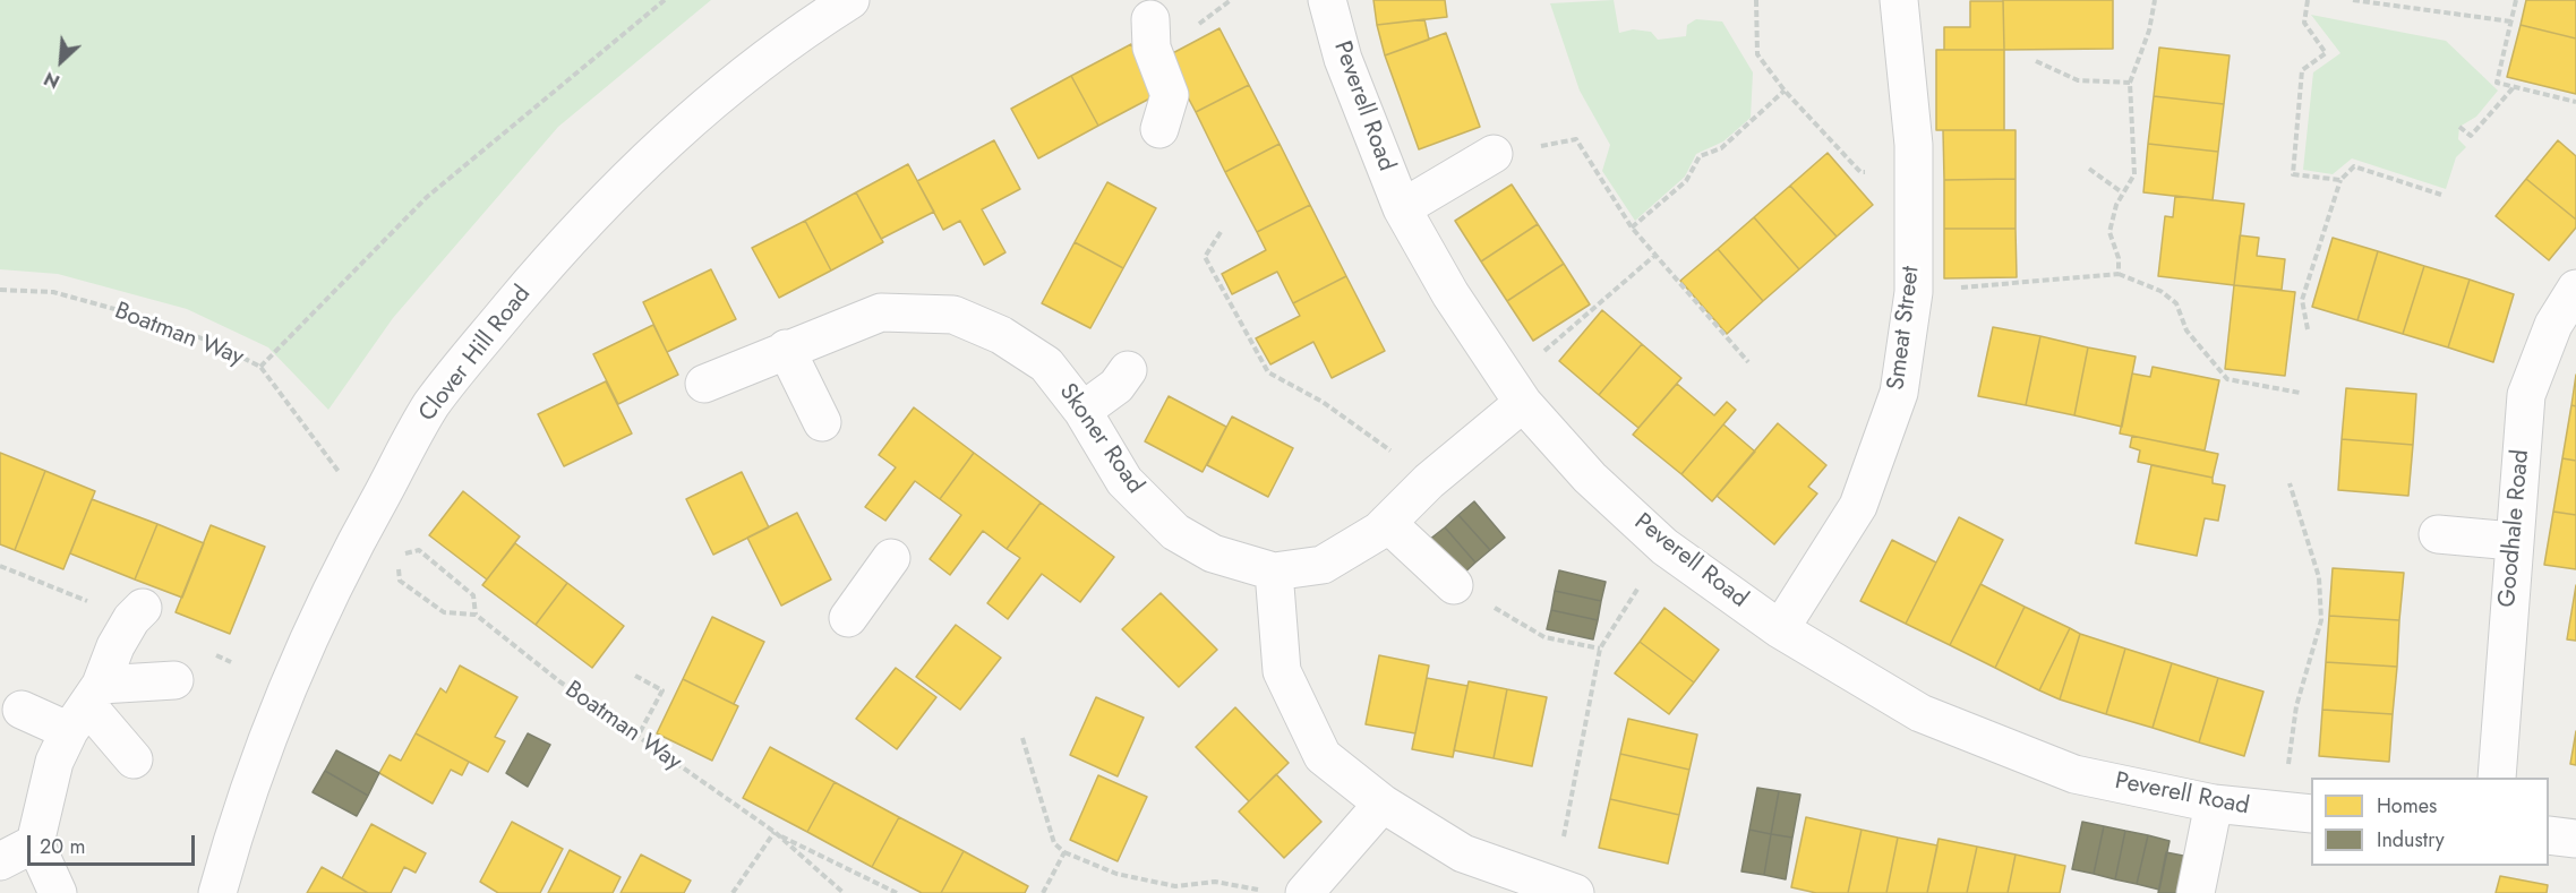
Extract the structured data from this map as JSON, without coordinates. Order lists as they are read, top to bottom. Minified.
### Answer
{"streets":{"street":["Peverell Road","Smeat Street","Clover Hill Road","Skoner Road","Goodhale Road"],"path":["Boatman Way"]},"crossings":[["Peverell Road","Smeat Street"],["Peverell Road","Skoner Road"]],"legend":["Homes","Industry"],"scale_bar":"20 m","north":"bottom left"}
